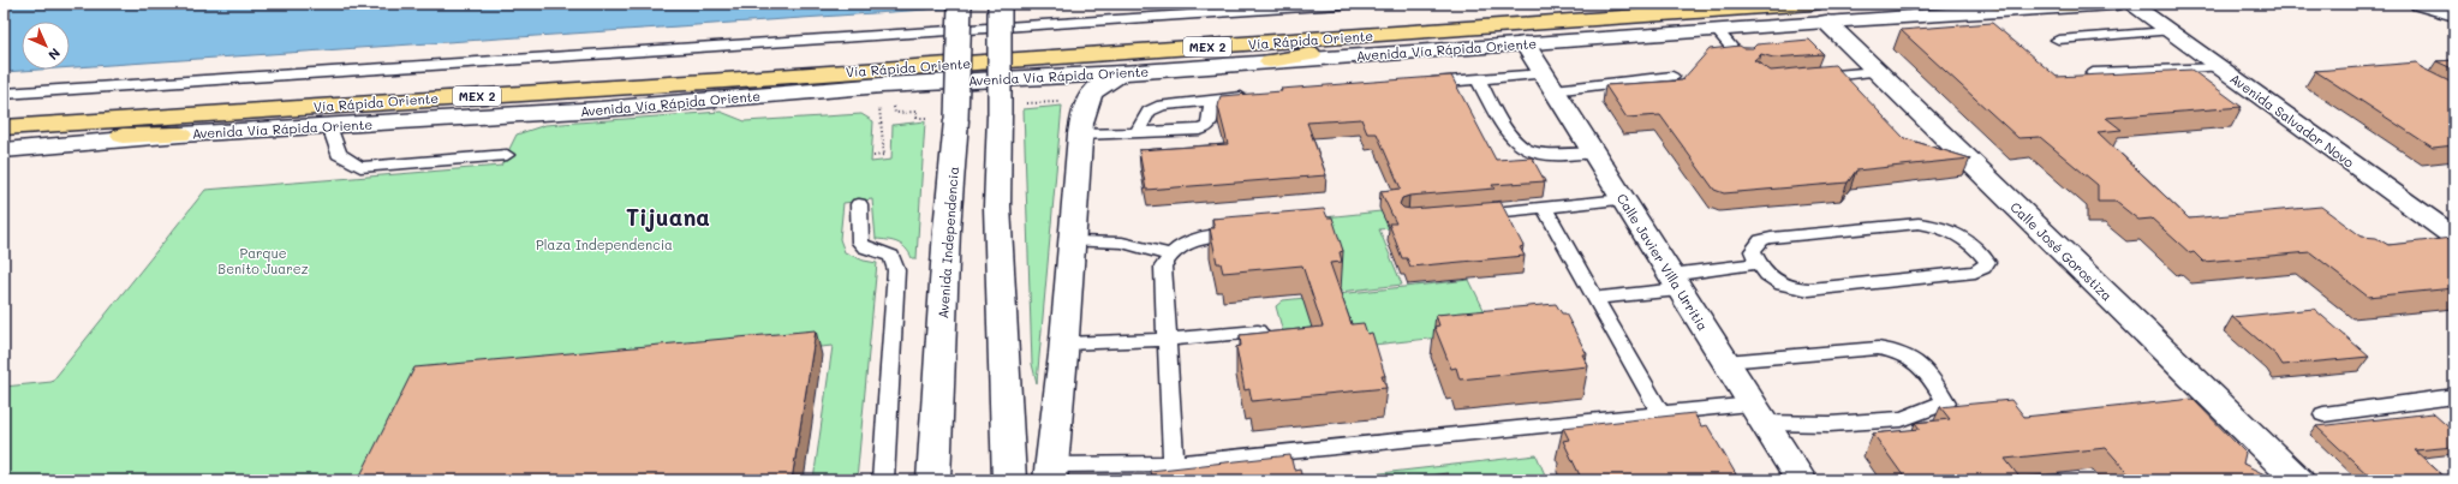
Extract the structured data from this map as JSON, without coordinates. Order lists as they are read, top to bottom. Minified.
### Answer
{"streets":{"highway":["Vía Rápida Oriente","MEX 2"],"main road":["Avenida Vía Rápida Oriente","Avenida Salvador Novo","Avenida Independencia","Calle José Gorostiza","Calle Javier Villa Urritia"]},"crossings":[["Vía Rápida Oriente","Avenida Vía Rápida Oriente"],["Vía Rápida Oriente","Calle José Gorostiza"],["Avenida Vía Rápida Oriente","Calle José Gorostiza"],["Avenida Vía Rápida Oriente","Calle Javier Villa Urritia"]],"districts":["Tijuana"],"parks":["Plaza Independencia","Parque Benito Juarez"],"north":"bottom right"}
